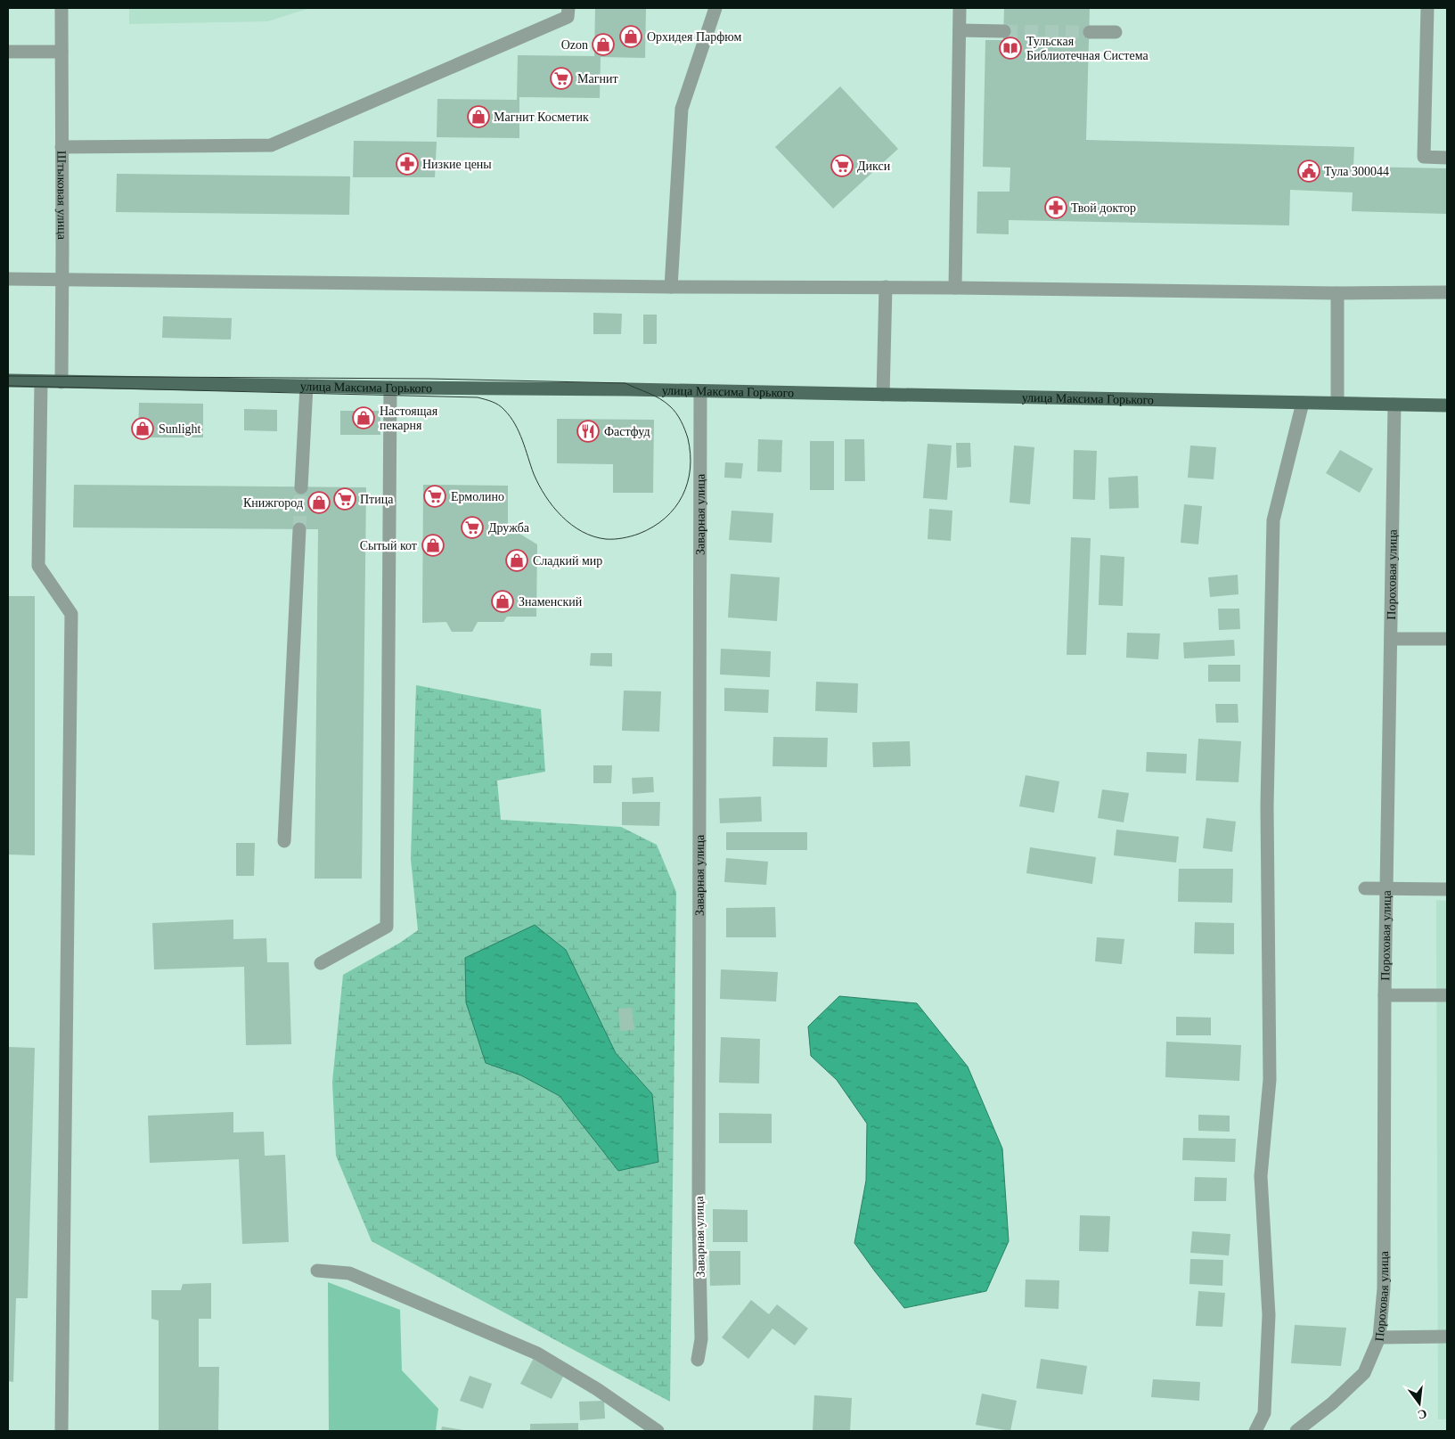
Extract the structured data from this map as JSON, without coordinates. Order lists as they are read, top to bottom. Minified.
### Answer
{"streets":{"main road":["улица Максима Горького"],"street":["Штыковая улица","Заварная улица","Пороховая улица"]},"crossings":[["Штыковая улица","улица Максима Горького"],["улица Максима Горького","Заварная улица"],["улица Максима Горького","Пороховая улица"]],"places":{"shop":["Орхидея Парфюм","Ozon","Магнит Косметик","Настоящая пекарня","Sunlight","Книжгород","Сытый кот","Сладкий мир","Знаменский"],"library":["Тульская Библиотечная Система"],"supermarket":["Магнит","Дикси","Ермолино","Птица","Дружба"],"pharmacy":["Низкие цены","Твой доктор"],"public building":["Тула 300044"],"restaurant":["Фастфуд"]},"north":"bottom"}
